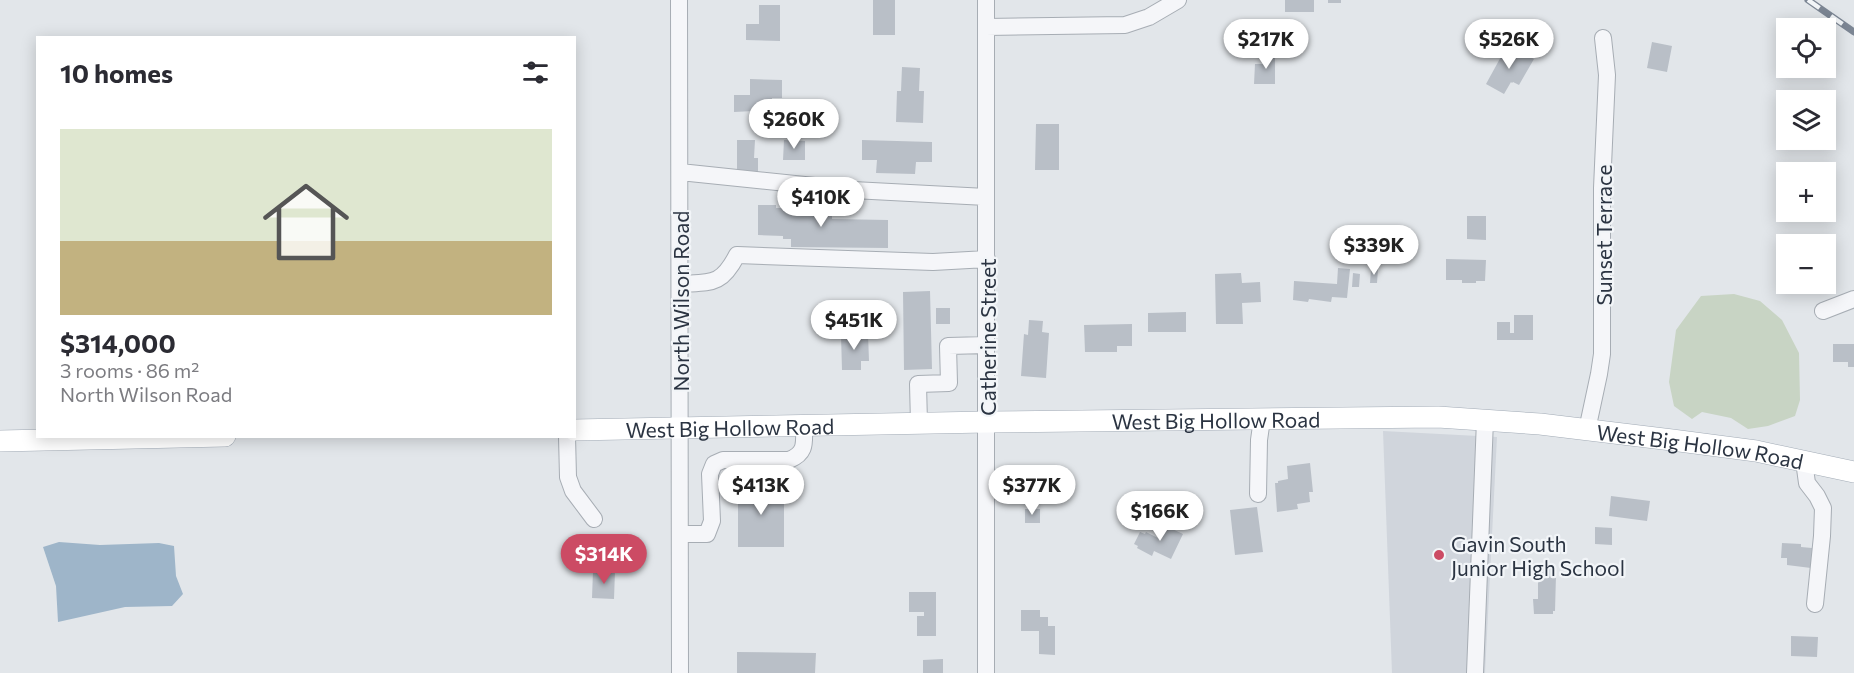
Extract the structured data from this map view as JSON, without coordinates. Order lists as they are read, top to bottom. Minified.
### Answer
{"streets":{"main road":["West Big Hollow Road"],"street":["Sunset Terrace","North Wilson Road","Catherine Street"]},"crossings":[["Sunset Terrace","West Big Hollow Road"],["North Wilson Road","West Big Hollow Road"],["Catherine Street","West Big Hollow Road"]],"places":["Gavin South Junior High School"],"page":{"map_buttons":["+","−"],"price":["$217K","$526K","$260K","$410K","$339K","$451K","$413K","$377K","$166K","$314K"],"heading":"10 homes","list":[{"name":"$314,000","note":"3 rooms · 86 m² · North Wilson Road"}]}}
